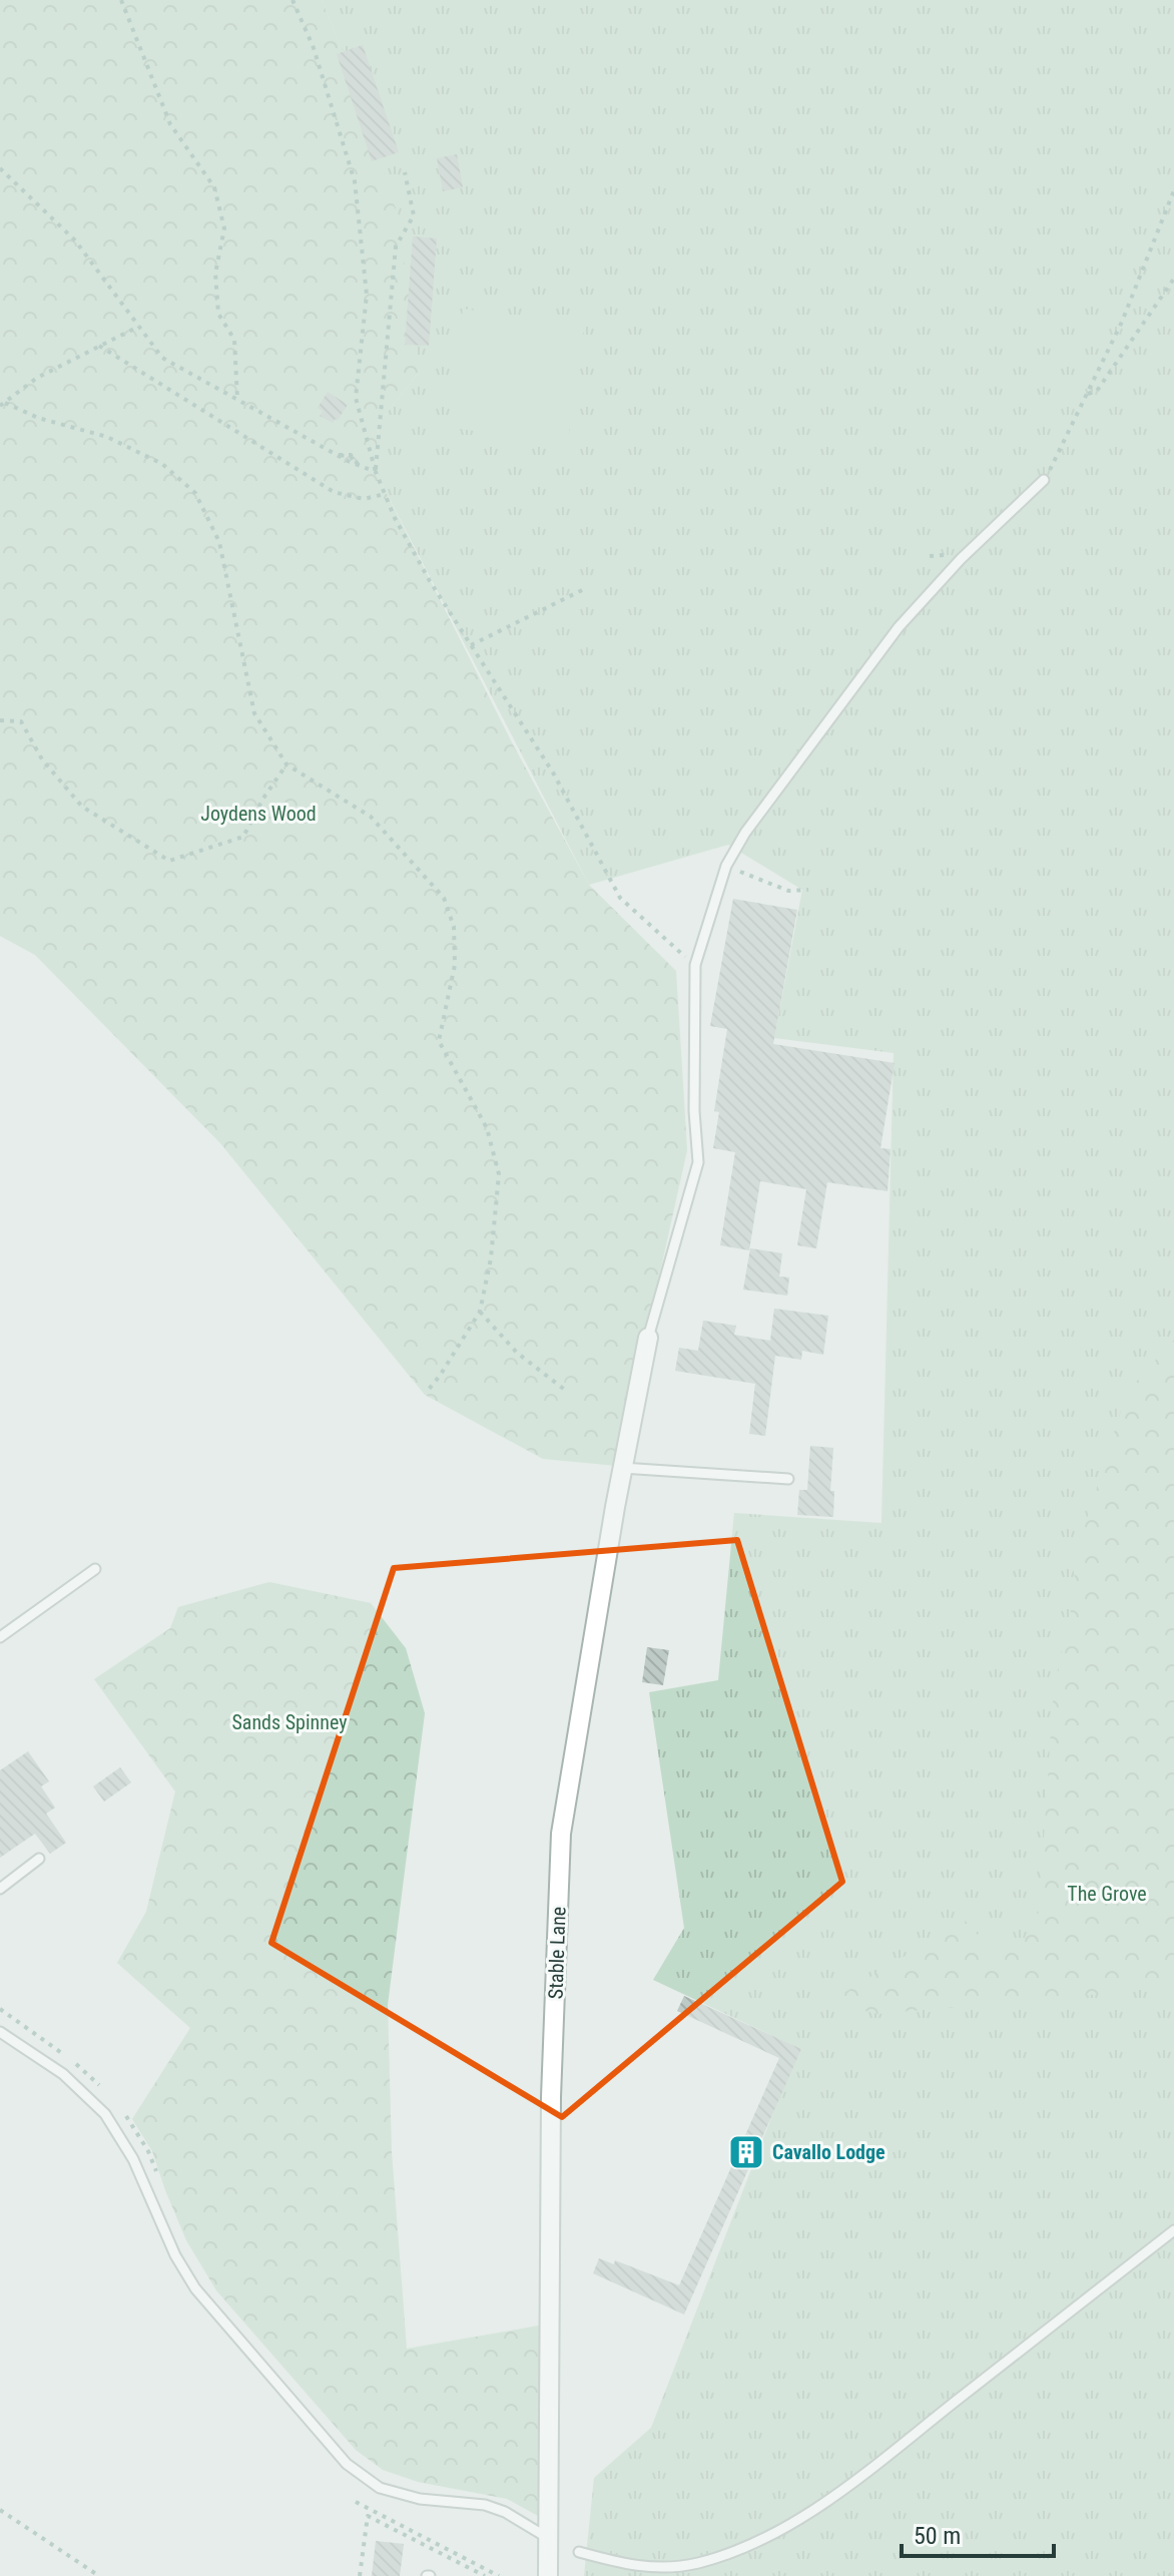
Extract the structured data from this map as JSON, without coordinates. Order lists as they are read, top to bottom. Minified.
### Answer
{"streets":{"street":["Stable Lane"]},"parks":["Joydens Wood","Sands Spinney","The Grove"],"places":{"building":["Cavallo Lodge"]},"scale_bar":"50 m"}
